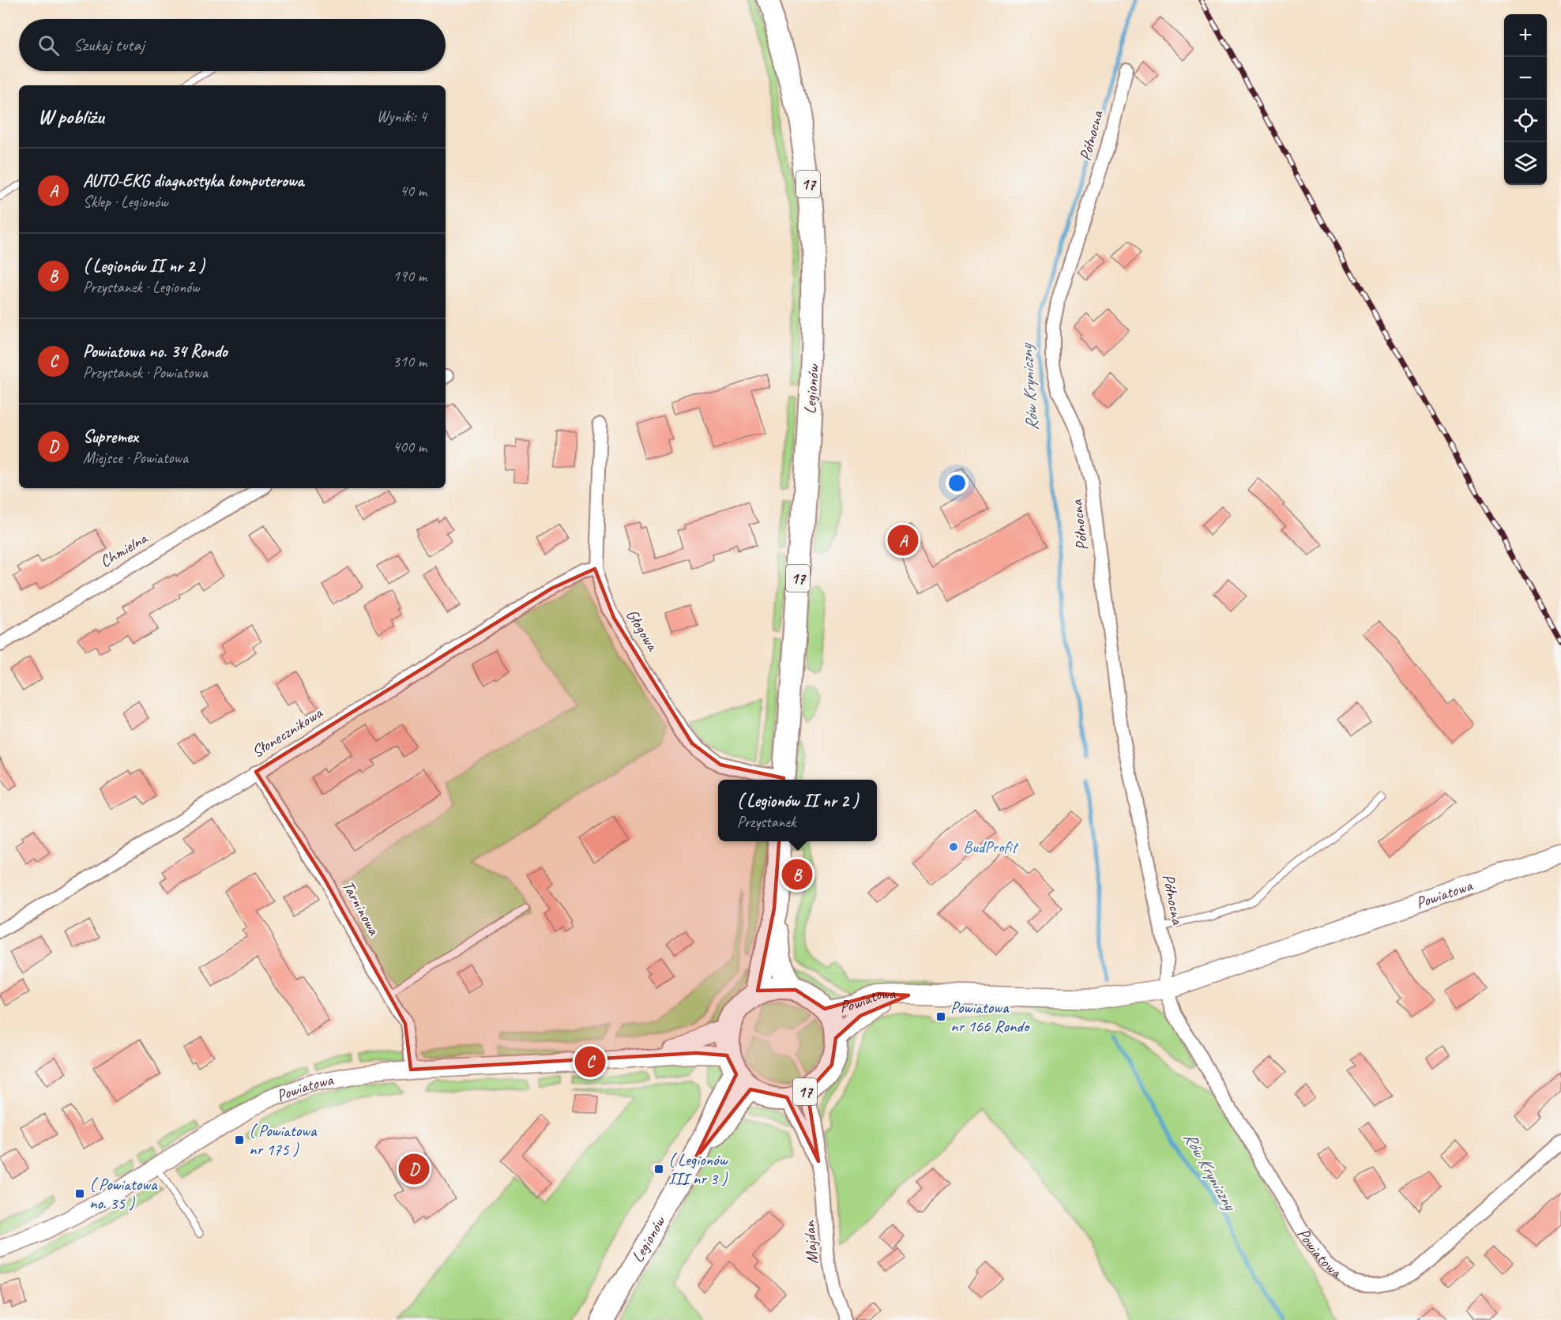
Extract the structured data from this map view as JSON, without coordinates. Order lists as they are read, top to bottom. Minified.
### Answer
{"streets":{"highway":["17","Legionów"],"main road":["Powiatowa"],"street":["Północna","Chmielna","Głogowa","Słonecznikowa","Tarninowa","Majdan"]},"crossings":[["Północna","Powiatowa"],["17","Legionów"],["17","Powiatowa"],["17","Majdan"],["Legionów","Powiatowa"],["Legionów","Majdan"],["Głogowa","Słonecznikowa"],["Słonecznikowa","Tarninowa"],["Powiatowa","Tarninowa"],["Powiatowa","Majdan"]],"water":["Rów Kryniczny"],"places":{"other":["BudProfit"],"transit":["Powiatowa nr 166 Rondo","( Powiatowa nr 175 )","( Legionów III nr 3 )","( Powiatowa no. 35 )"]},"page":{"map_buttons":["+","−"],"search":"Szukaj tutaj","heading":["W pobliżu","Wyniki: 4"],"list":[{"mark":"A","name":"AUTO-EKG diagnostyka komputerowa","note":"Sklep · Legionów","value":"40 m"},{"mark":"B","name":"( Legionów II nr 2 )","note":"Przystanek · Legionów","value":"190 m"},{"mark":"C","name":"Powiatowa no. 34 Rondo","note":"Przystanek · Powiatowa","value":"310 m"},{"mark":"D","name":"Supremex","note":"Miejsce · Powiatowa","value":"400 m"}],"pins":["A","B","C","D"],"popup":["( Legionów II nr 2 )","Przystanek"]}}
